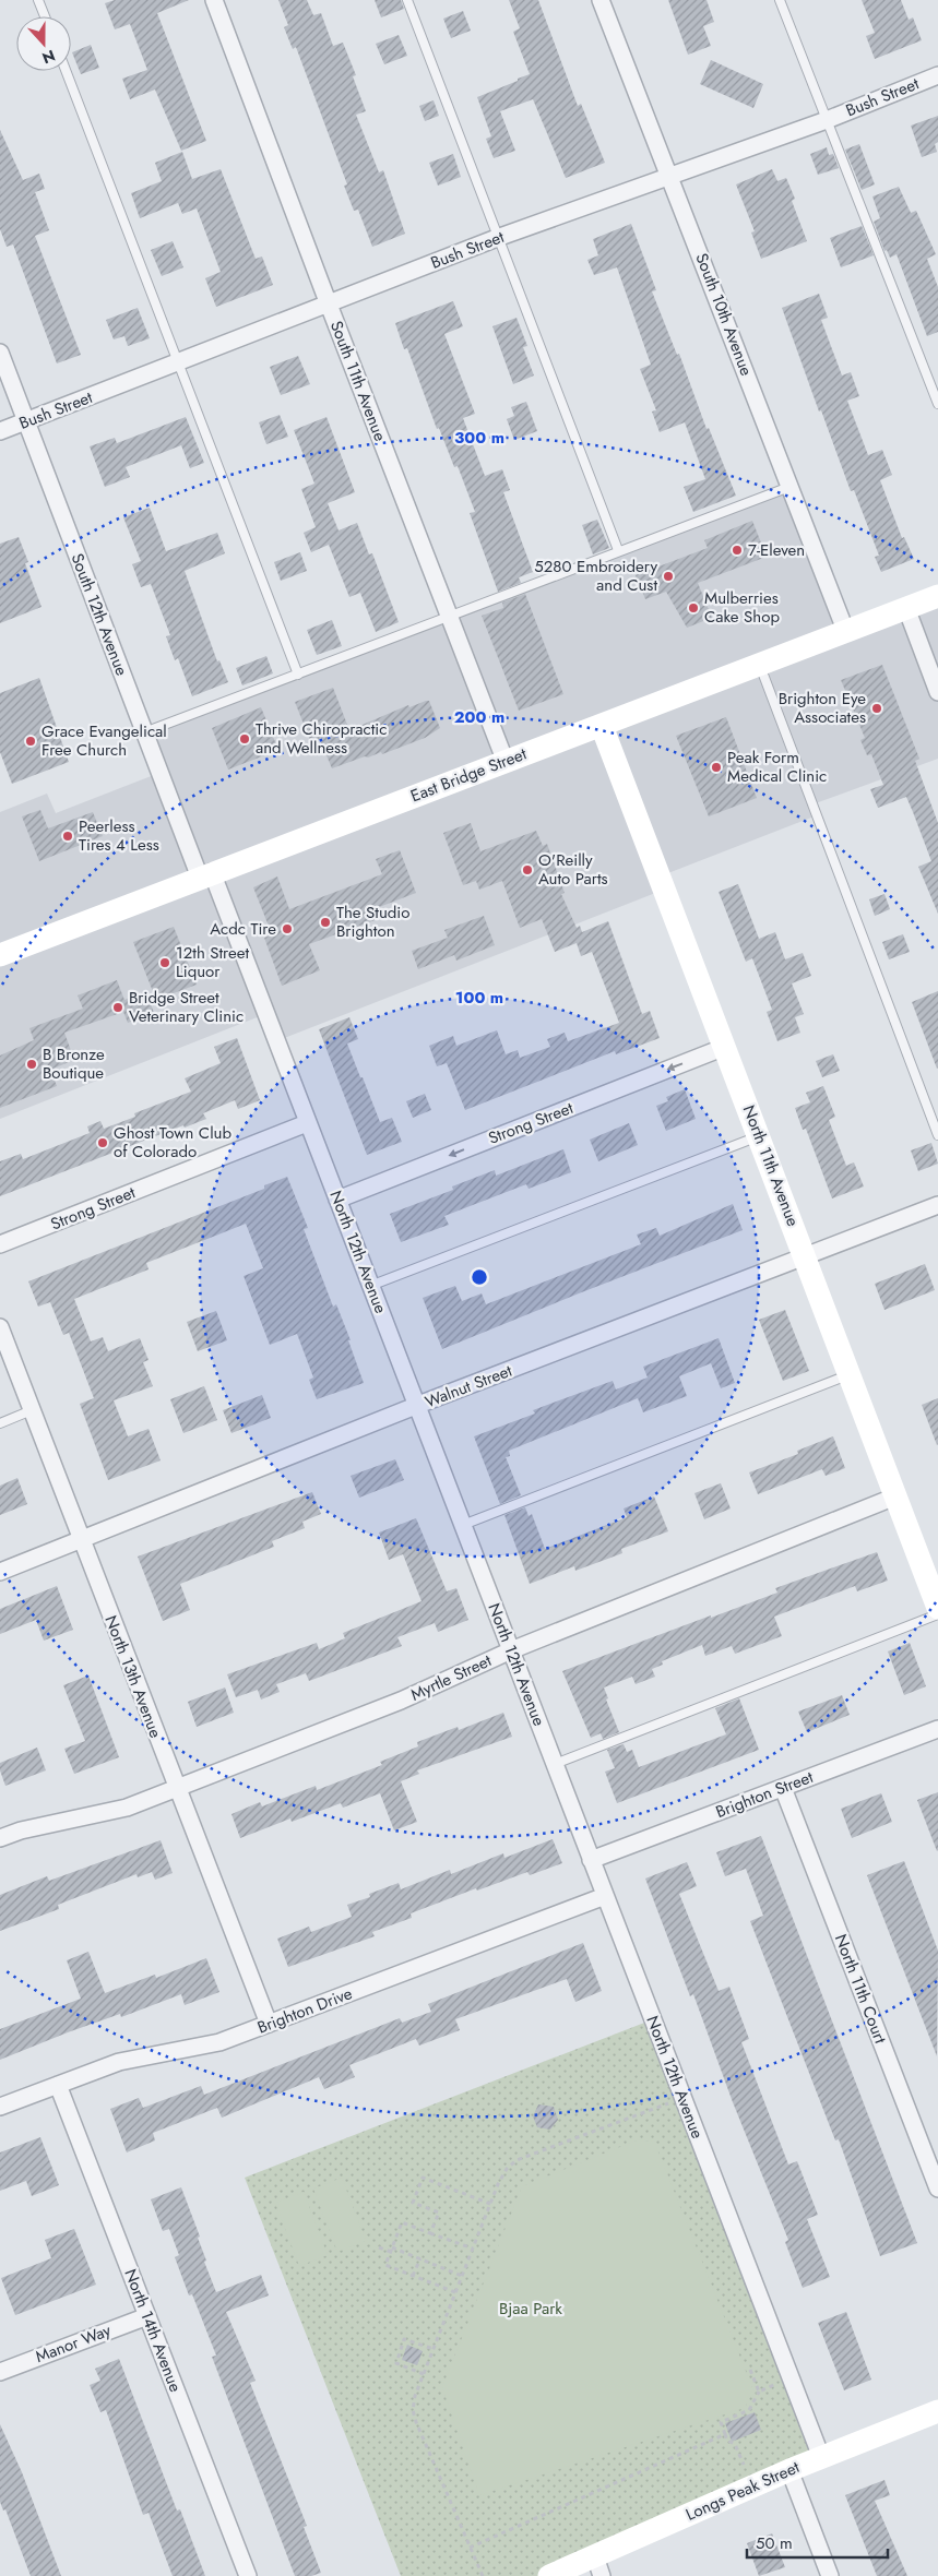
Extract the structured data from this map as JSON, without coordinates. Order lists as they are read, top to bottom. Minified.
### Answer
{"streets":{"street":["Bush Street","South 10th Avenue","South 11th Avenue","South 12th Avenue","East Bridge Street","Strong Street","North 11th Avenue","North 12th Avenue","Walnut Street","North 13th Avenue","Myrtle Street","Brighton Street","North 11th Court","Brighton Drive","North 14th Avenue","Manor Way","Longs Peak Street"]},"crossings":[["Bush Street","South 10th Avenue"],["Bush Street","South 11th Avenue"],["Bush Street","South 12th Avenue"],["South 10th Avenue","East Bridge Street"],["South 11th Avenue","East Bridge Street"],["South 12th Avenue","East Bridge Street"],["South 12th Avenue","North 12th Avenue"],["East Bridge Street","North 11th Avenue"],["East Bridge Street","North 12th Avenue"],["Strong Street","North 11th Avenue"],["Strong Street","North 12th Avenue"],["North 11th Avenue","Walnut Street"],["North 11th Avenue","Myrtle Street"],["North 12th Avenue","Walnut Street"],["North 12th Avenue","Myrtle Street"],["North 12th Avenue","Brighton Street"],["North 12th Avenue","Brighton Drive"],["North 12th Avenue","Longs Peak Street"],["Walnut Street","North 13th Avenue"],["North 13th Avenue","Myrtle Street"],["North 13th Avenue","Brighton Drive"],["Brighton Street","North 11th Court"],["Brighton Drive","North 14th Avenue"],["North 14th Avenue","Manor Way"]],"one_way":["Strong Street"],"parks":["Bjaa Park"],"places":["7-Eleven","5280 Embroidery and Cust","Mulberries Cake Shop","Brighton Eye Associates","Thrive Chiropractic and Wellness","Grace Evangelical Free Church","Peak Form Medical Clinic","Peerless Tires 4 Less","O'Reilly Auto Parts","The Studio Brighton","Acdc Tire","12th Street Liquor","Bridge Street Veterinary Clinic","B Bronze Boutique","Ghost Town Club of Colorado"],"scale_bar":"50 m","north":"bottom","rings":["300 m","200 m","100 m"]}
